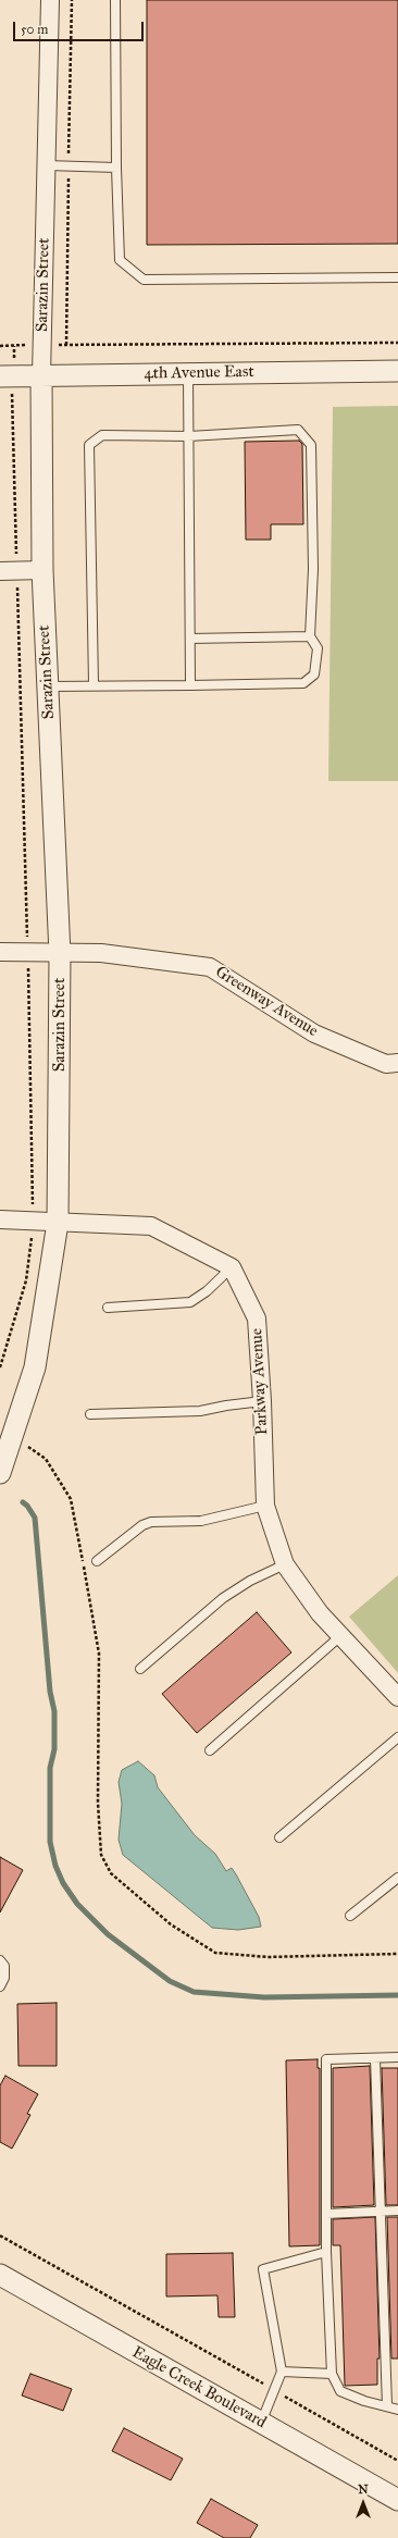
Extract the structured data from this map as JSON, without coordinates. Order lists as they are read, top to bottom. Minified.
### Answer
{"streets":{"street":["Sarazin Street","4th Avenue East","Greenway Avenue","Parkway Avenue","Eagle Creek Boulevard"]},"crossings":[["Sarazin Street","4th Avenue East"],["Sarazin Street","Greenway Avenue"]],"scale_bar":"50 m","north":"top"}
